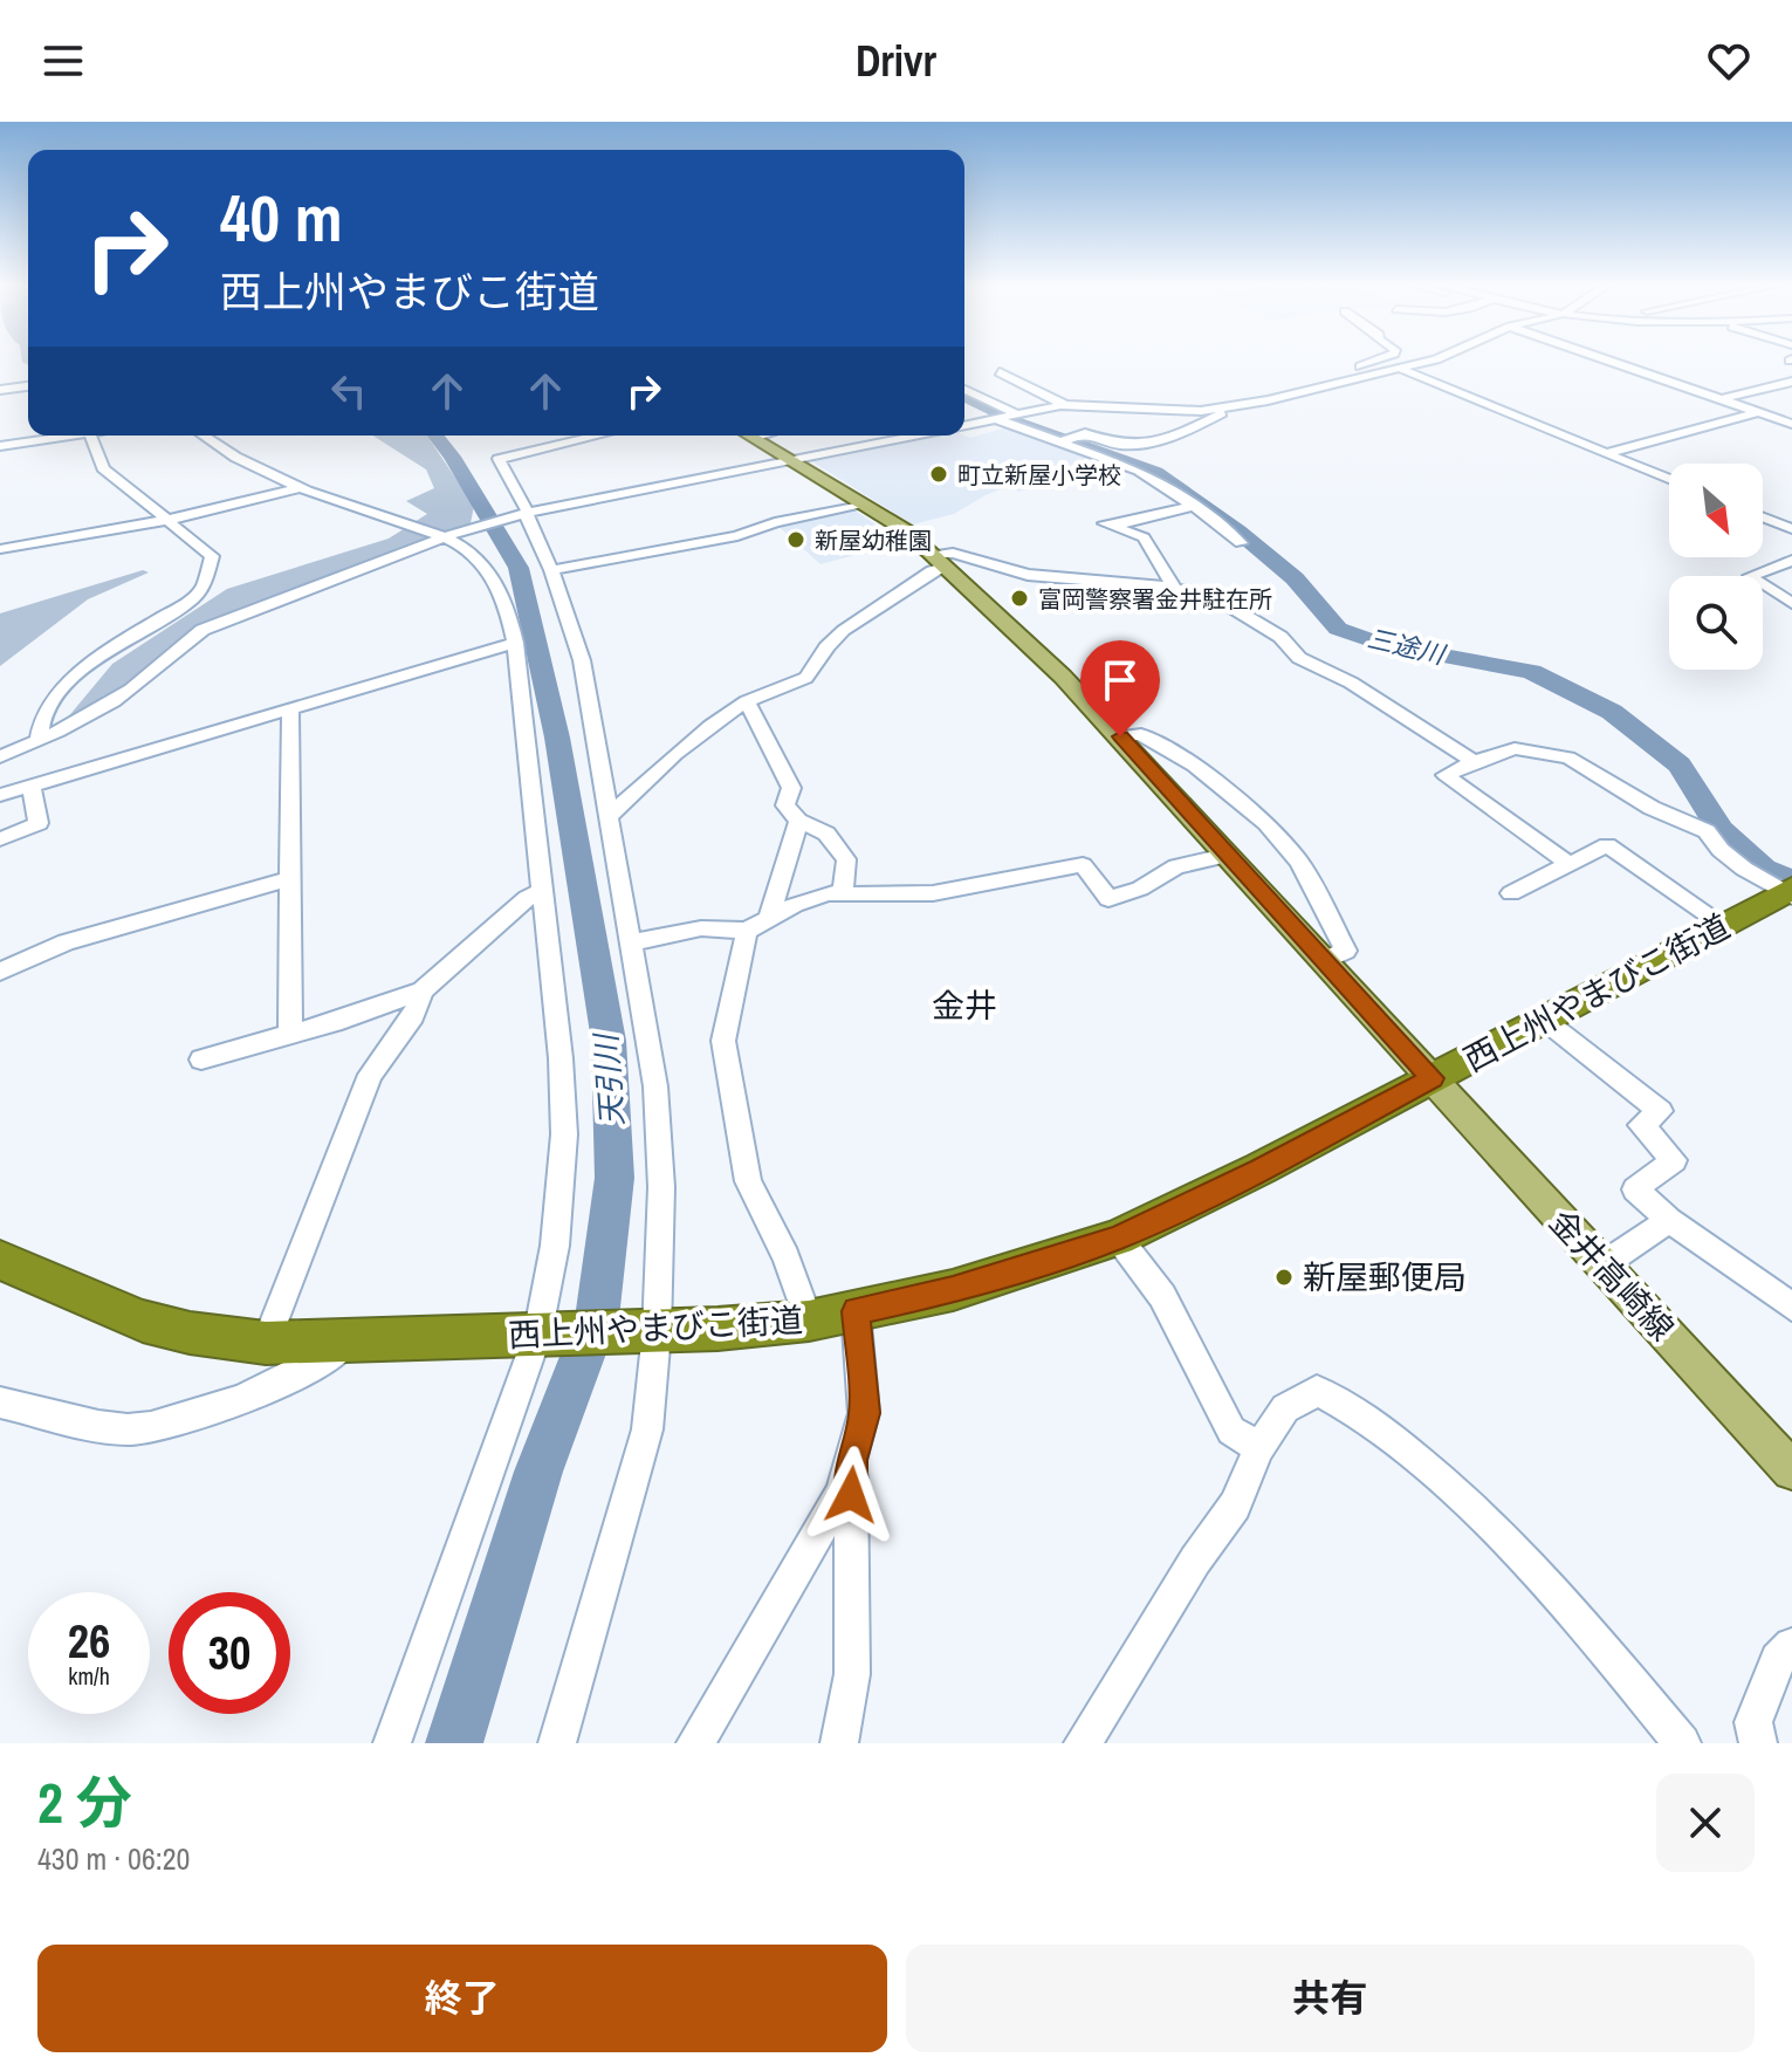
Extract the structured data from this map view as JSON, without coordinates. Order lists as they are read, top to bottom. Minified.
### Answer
{"streets":{"highway":["西上州やまびこ街道"],"main road":["金井高崎線"]},"crossings":[["西上州やまびこ街道","金井高崎線"]],"districts":["金井"],"water":["三途川","天引川"],"places":["町立新屋小学校","新屋幼稚園","富岡警察署金井駐在所","新屋郵便局"],"north":"bottom right","page":{"header":"Drivr","turn":["40 m","西上州やまびこ街道"],"speed":"26 km/h","limit":"30","heading":["2 分","430 m · 06:20"],"buttons":["終了","共有"]}}
